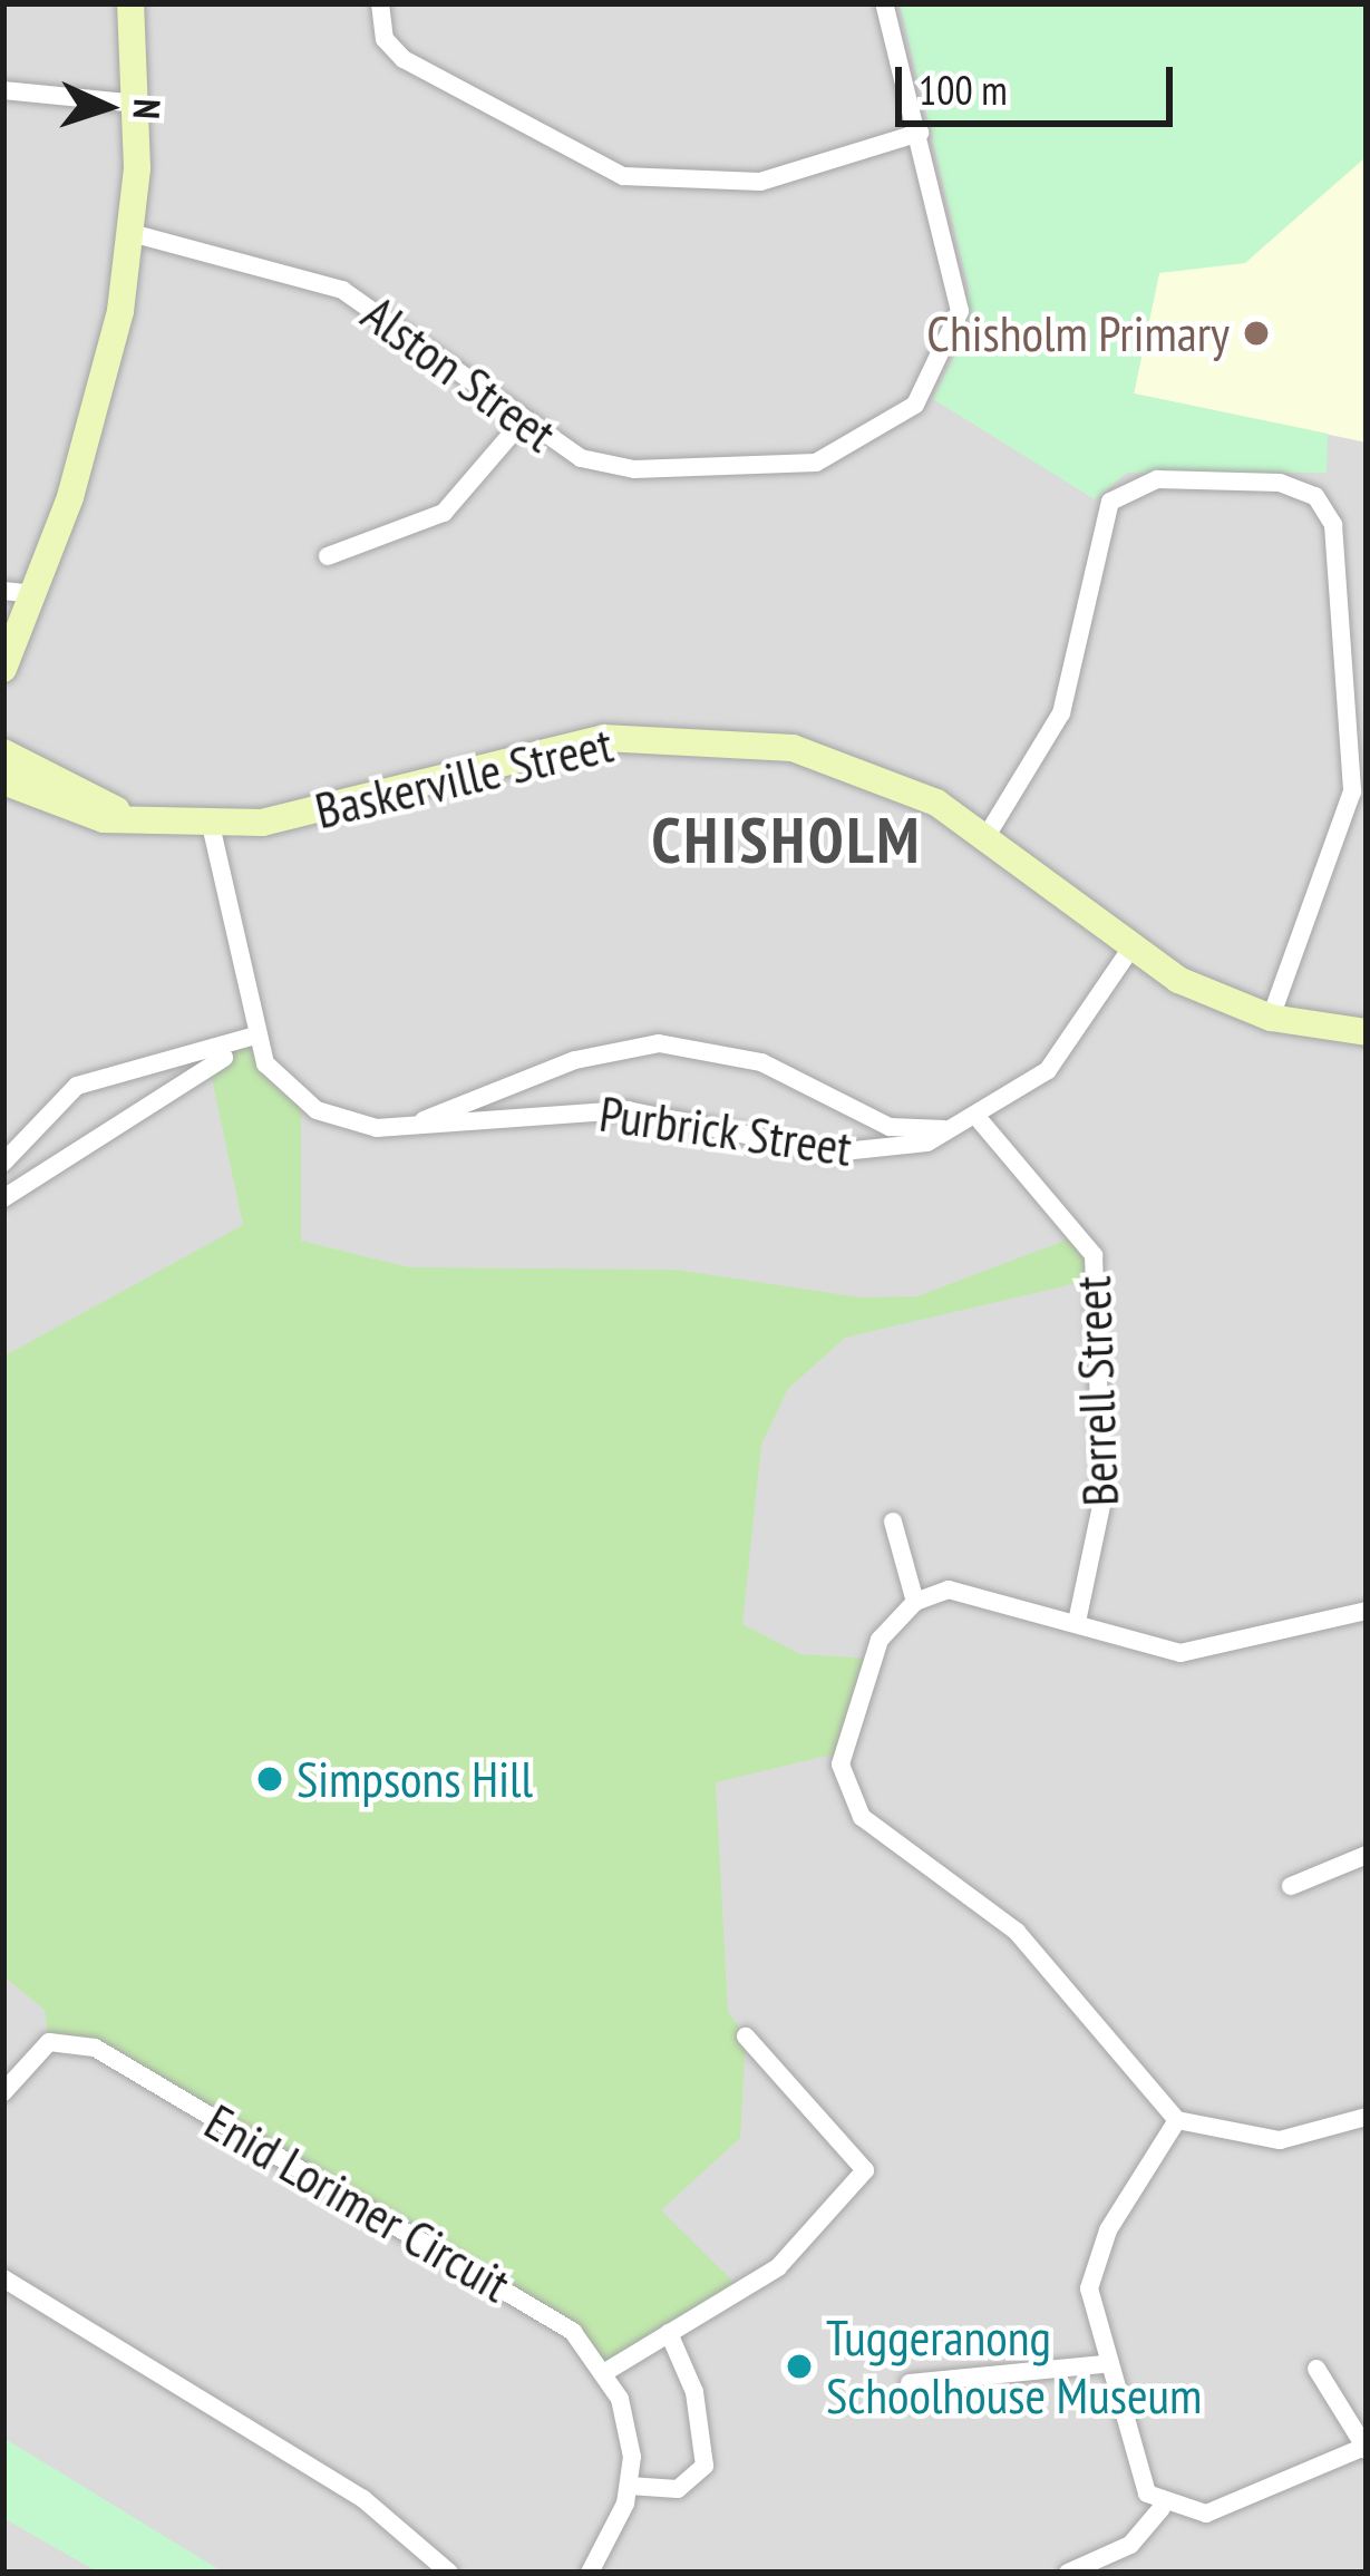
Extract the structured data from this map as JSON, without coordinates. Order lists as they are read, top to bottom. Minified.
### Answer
{"streets":{"street":["Alston Street","Baskerville Street","Purbrick Street","Berrell Street","Enid Lorimer Circuit"]},"crossings":[["Baskerville Street","Purbrick Street"],["Purbrick Street","Berrell Street"]],"districts":["CHISHOLM"],"places":["Chisholm Primary","Simpsons Hill","Tuggeranong Schoolhouse Museum"],"scale_bar":"100 m","north":"right"}
